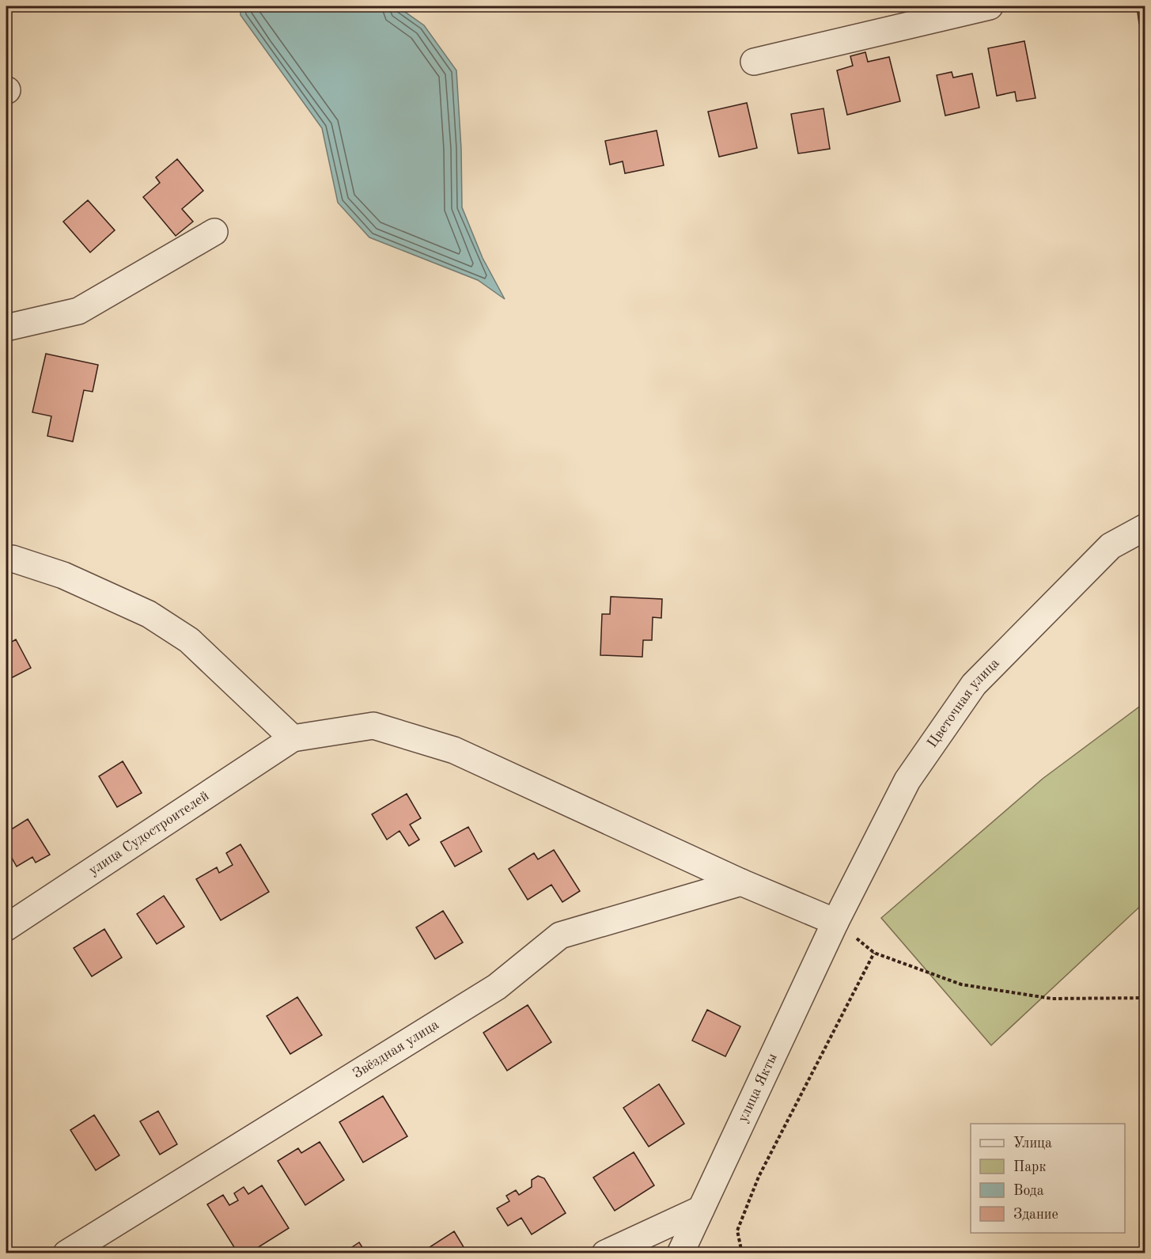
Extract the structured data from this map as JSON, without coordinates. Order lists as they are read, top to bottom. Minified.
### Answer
{"streets":{"street":["Цветочная улица","улица Судостроителей","Звёздная улица","улица Якты"]},"crossings":[["Цветочная улица","улица Якты"]],"legend":["Улица","Парк","Вода","Здание"]}
